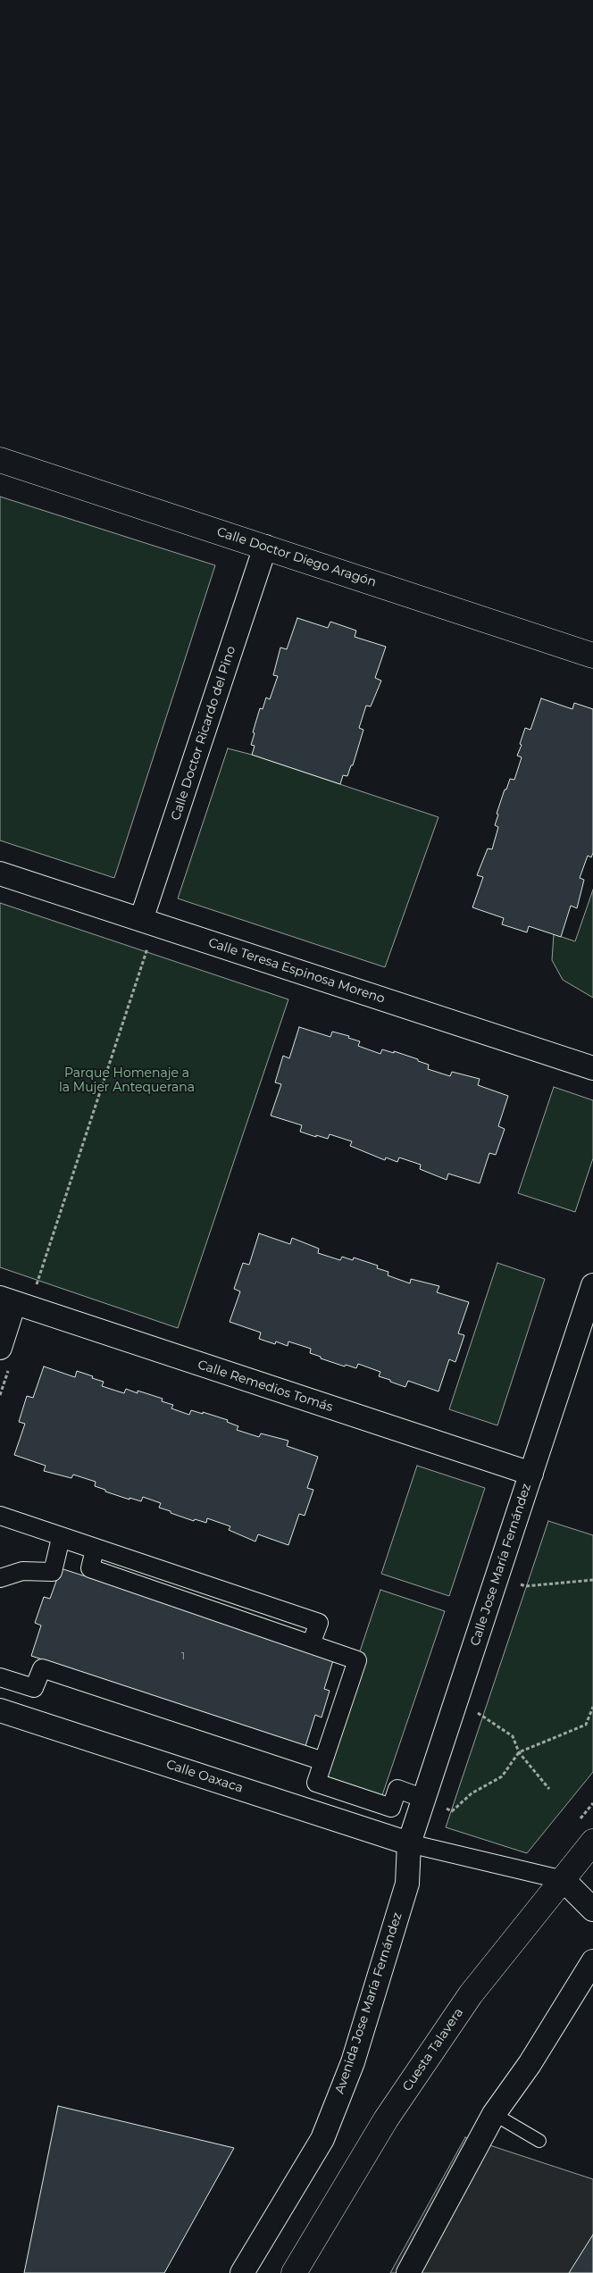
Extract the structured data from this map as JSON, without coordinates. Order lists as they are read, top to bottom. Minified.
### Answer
{"streets":{"street":["Calle Doctor Diego Aragón","Calle Doctor Ricardo del Pino","Calle Teresa Espinosa Moreno","Calle Remedios Tomás","Calle Jose María Fernández","Calle Oaxaca","Avenida Jose María Fernández","Cuesta Talavera"]},"crossings":[["Calle Doctor Diego Aragón","Calle Doctor Ricardo del Pino"],["Calle Doctor Ricardo del Pino","Calle Teresa Espinosa Moreno"],["Calle Remedios Tomás","Calle Jose María Fernández"],["Calle Jose María Fernández","Calle Oaxaca"],["Calle Jose María Fernández","Avenida Jose María Fernández"],["Calle Oaxaca","Avenida Jose María Fernández"]],"parks":["Parque Homenaje a la Mujer Antequerana"],"house_numbers":["1"]}
